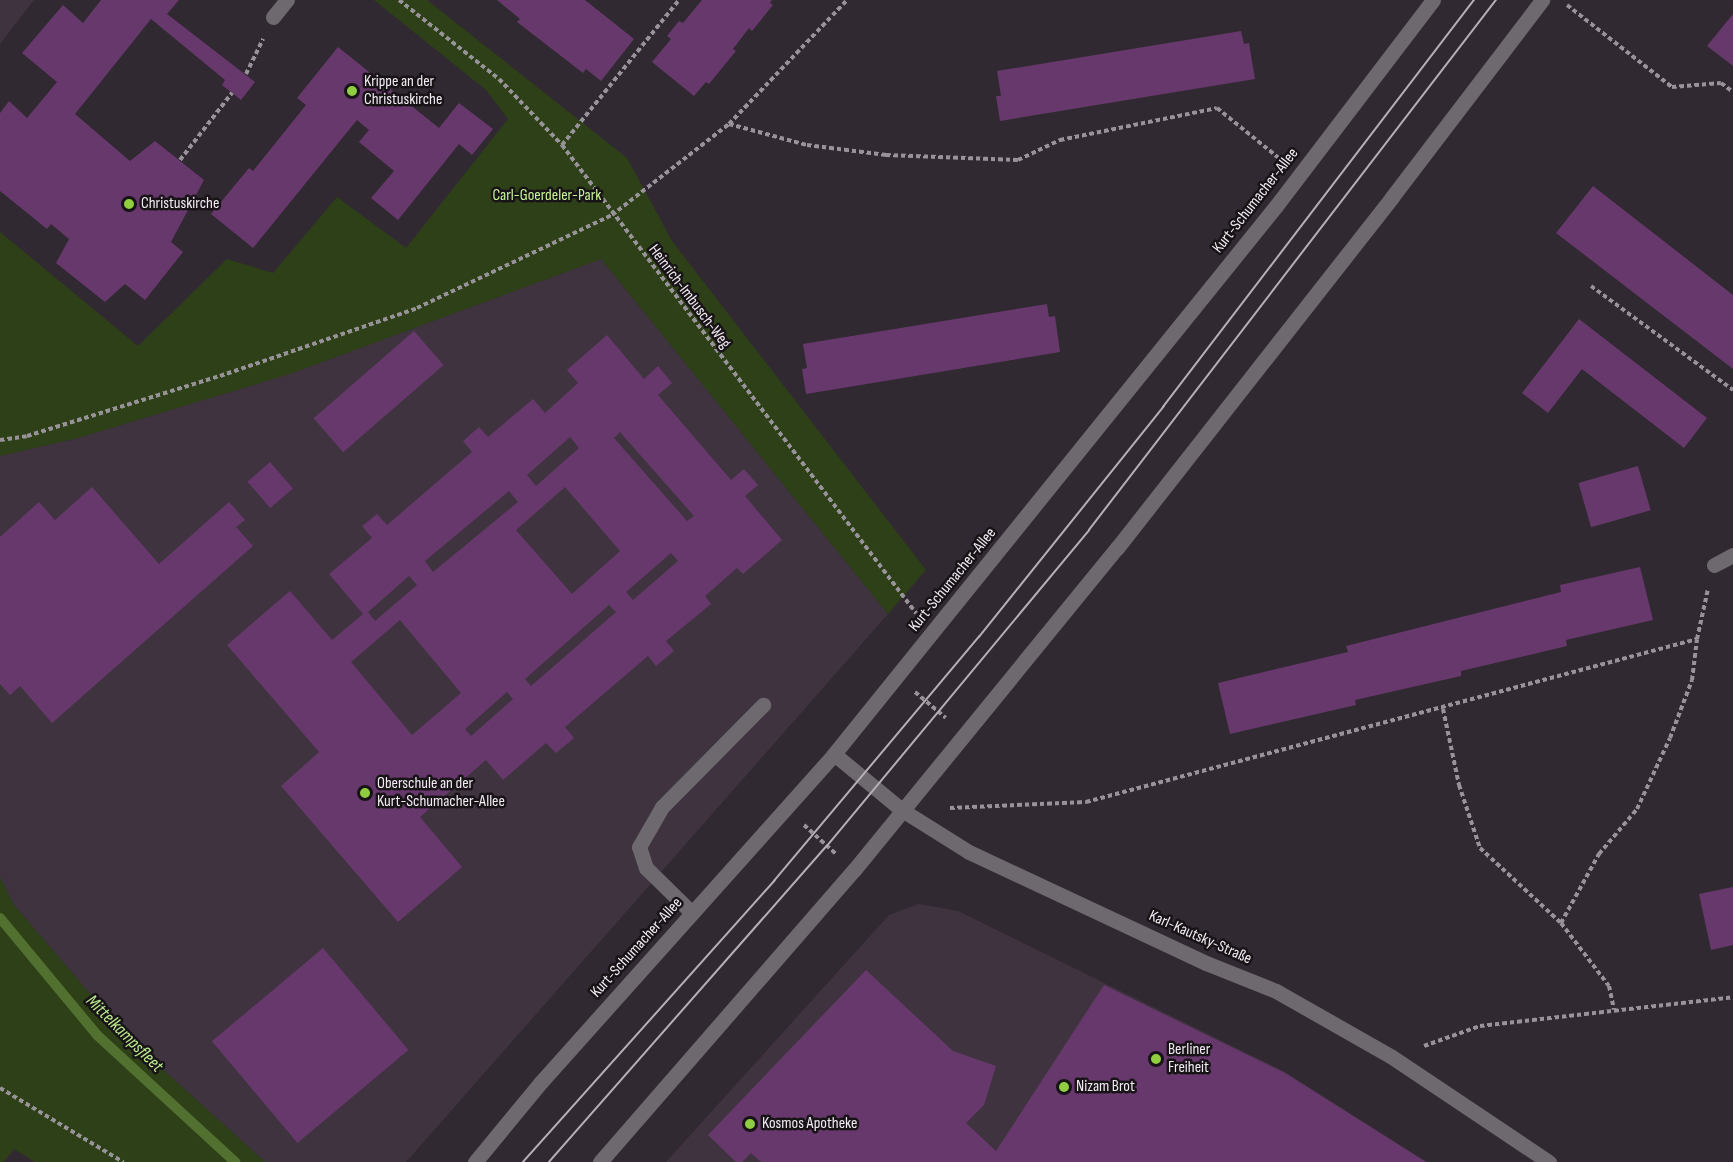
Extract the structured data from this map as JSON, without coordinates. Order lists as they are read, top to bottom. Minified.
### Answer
{"streets":{"street":["Kurt-Schumacher-Allee","Karl-Kautsky-Straße"],"path":["Heinrich-Imbusch-Weg"]},"crossings":[["Kurt-Schumacher-Allee","Heinrich-Imbusch-Weg"],["Kurt-Schumacher-Allee","Karl-Kautsky-Straße"]],"water":["Mittelkampsfleet"],"parks":["Carl-Goerdeler-Park"],"places":["Krippe an der Christuskirche","Christuskirche","Oberschule an der Kurt-Schumacher-Allee","Berliner Freiheit","Nizam Brot","Kosmos Apotheke"]}
